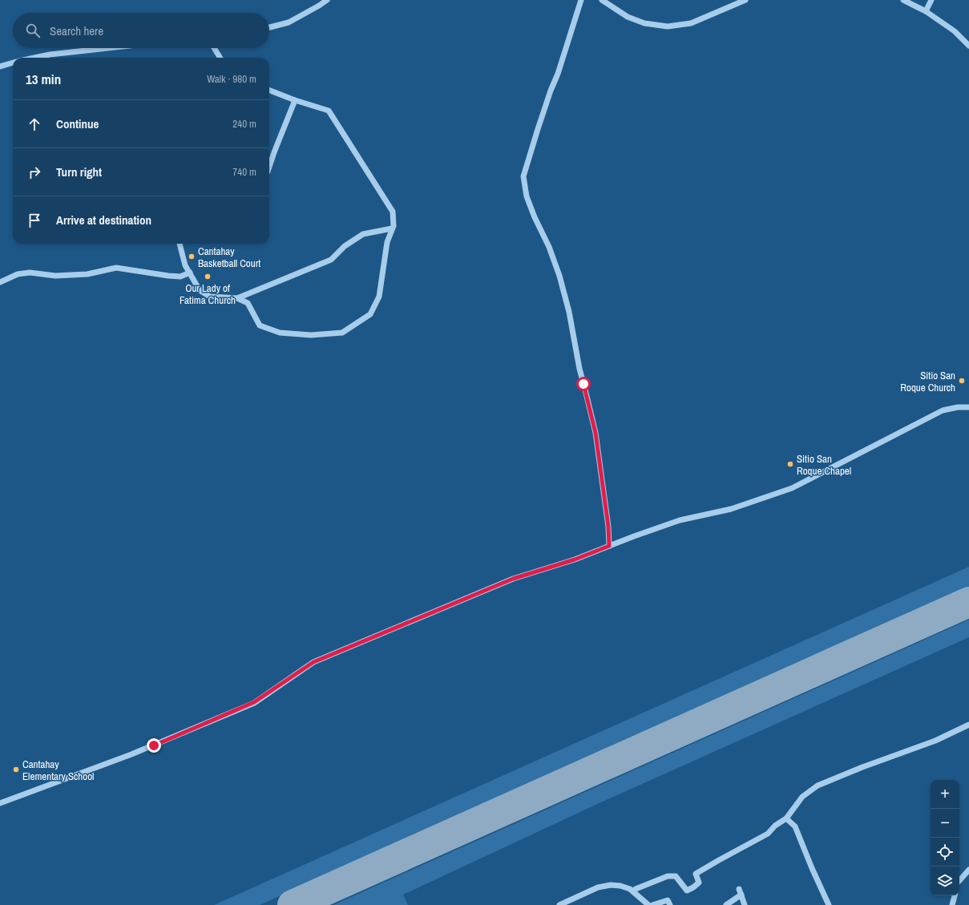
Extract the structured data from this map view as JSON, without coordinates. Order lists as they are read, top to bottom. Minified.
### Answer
{"places":["Cantahay Basketball Court","Our Lady of Fatima Church","Sitio San Roque Church","Sitio San Roque Chapel","Cantahay Elementary School"],"page":{"search":"Search here","heading":["13 min","Walk · 980 m"],"list":[["Continue","240 m"],["Turn right","740 m"],"Arrive at destination"],"map_buttons":["+","−"]}}
